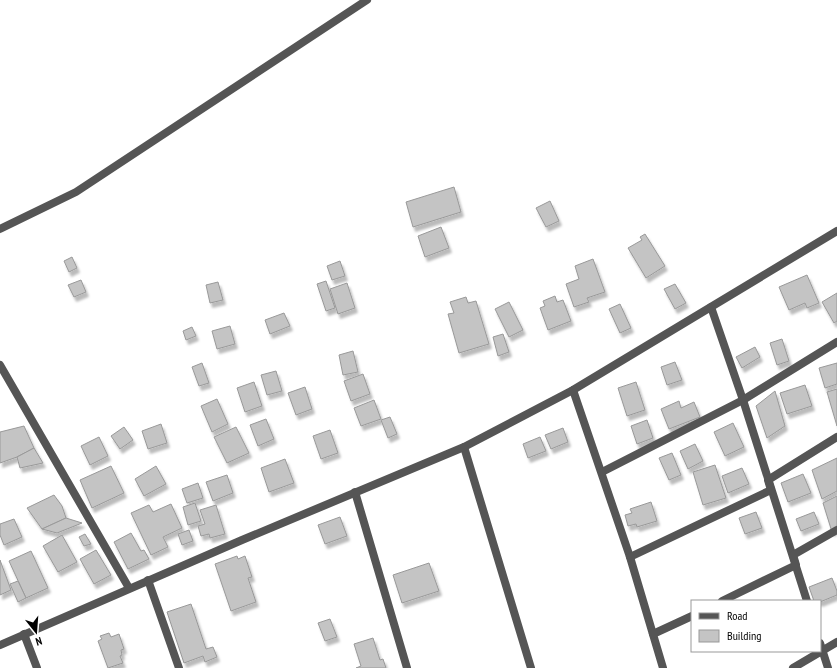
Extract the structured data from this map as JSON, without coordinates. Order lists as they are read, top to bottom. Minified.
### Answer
{"legend":["Road","Building"],"north":"bottom"}
